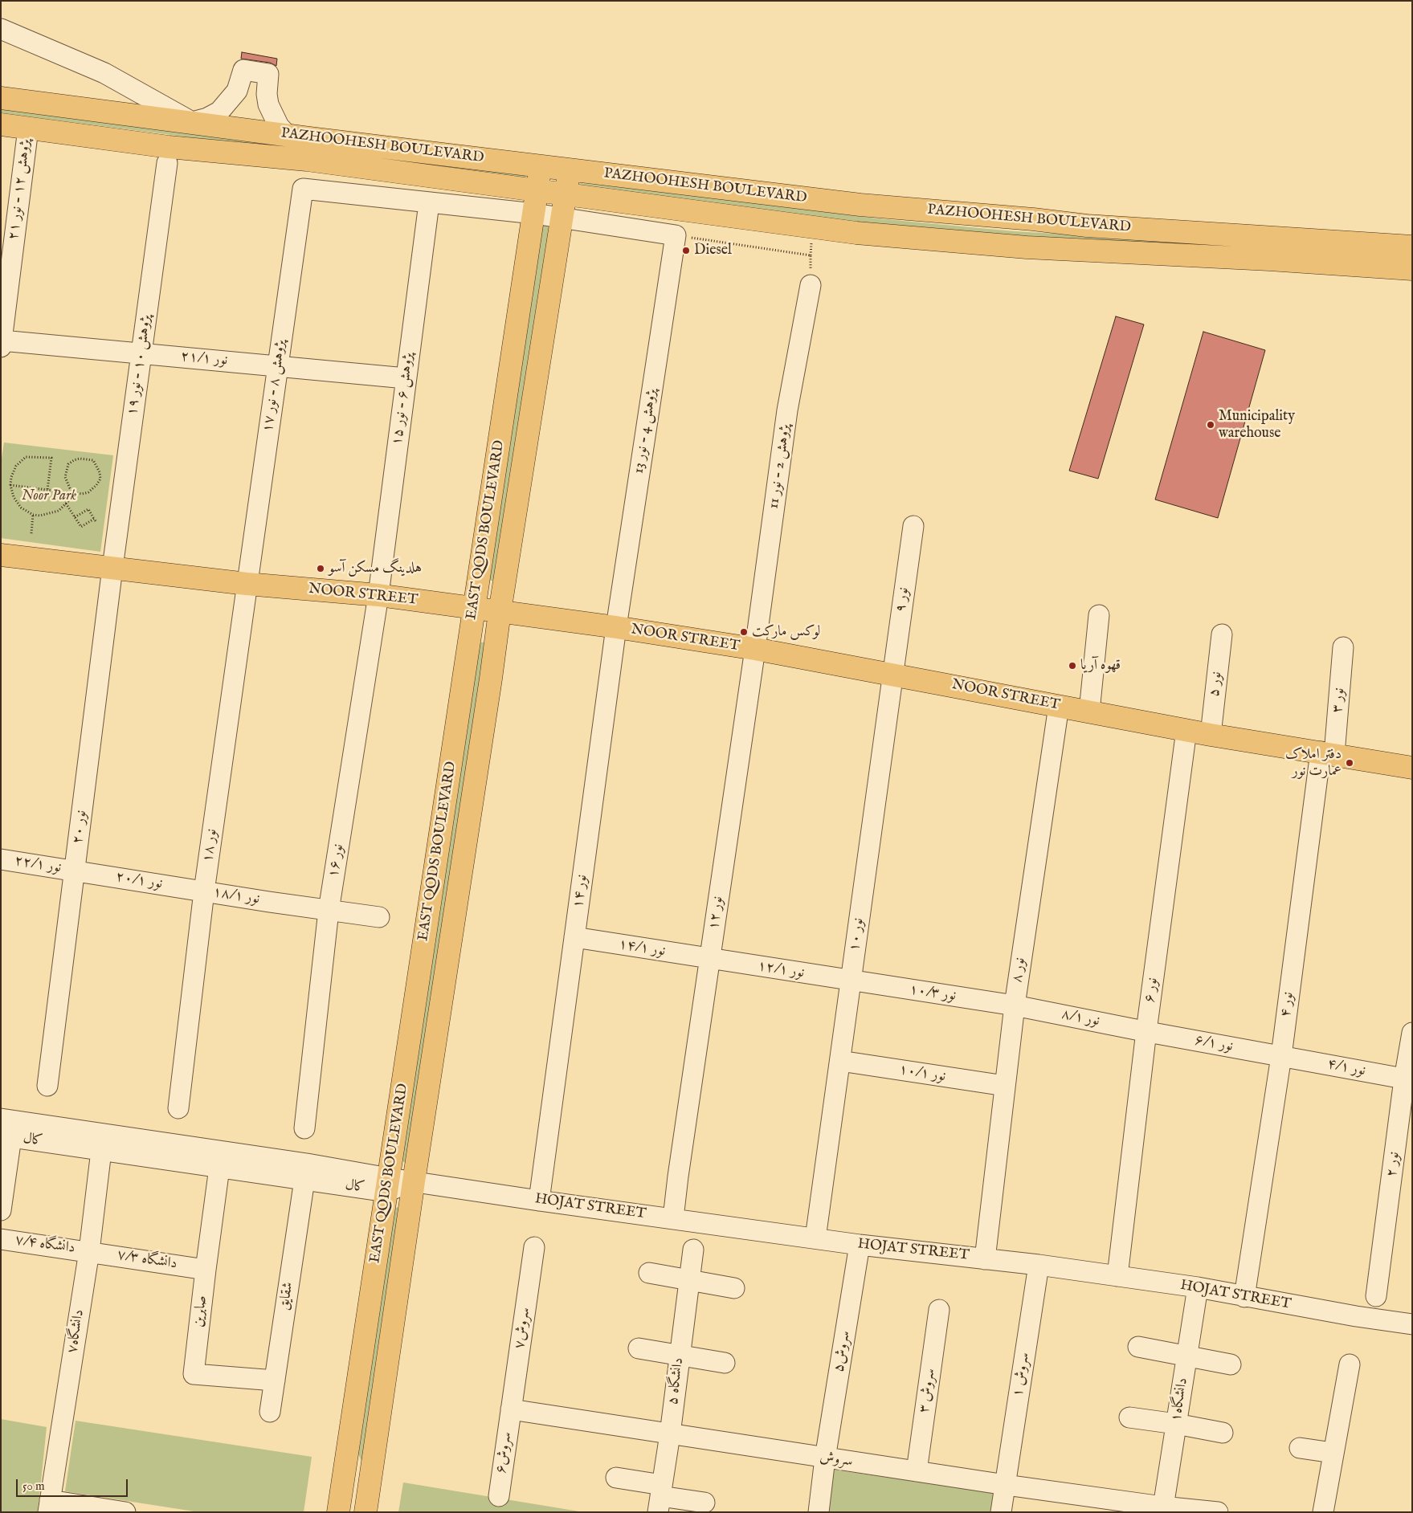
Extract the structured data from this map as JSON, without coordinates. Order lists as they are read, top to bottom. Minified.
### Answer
{"streets":{"main road":["PAZHOOHESH BOULEVARD","EAST QODS BOULEVARD","NOOR STREET"],"street":["پژوهش ۱۲ - نور ۲۱","نور ۲۱/۱","پژوهش ۱۰ - نور ۱۹","پژوهش ۸ - نور ۱۷","پژوهش ۶ - نور ۱۵","پژوهش 4 - نور 13","پژوهش 2 - نور 11","نور ۹","نور ۵","نور ۳","نور ۲۰","نور ۱۸","نور ۱۶","نور ۲۲/۱","نور ۲۰/۱","نور ۱۴","نور ۱۸/۱","نور ۱۲","نور ۱۰","نور ۱۴/۱","نور ۱۲/۱","نور ۸","نور ۶","نور ۱۰/۳","نور ۴","نور ۸/۱","نور ۶/۱","نور ۴/۱","نور ۱۰/۱","کال","نور ۲","HOJAT STREET","دانشگاه ۷/۴","دانشگاه ۷/۳","شقایق","صابرین","سروش۷","دانشگاه۷","سروش۵","سروش ۱","دانشگاه ۵","سروش ۳","دانشگاه۱","سروش۶","سروش"]},"crossings":[["PAZHOOHESH BOULEVARD","پژوهش ۱۲ - نور ۲۱"],["PAZHOOHESH BOULEVARD","EAST QODS BOULEVARD"],["پژوهش ۱۲ - نور ۲۱","نور ۲۱/۱"],["نور ۲۱/۱","پژوهش ۱۰ - نور ۱۹"],["نور ۲۱/۱","پژوهش ۸ - نور ۱۷"],["نور ۲۱/۱","پژوهش ۶ - نور ۱۵"],["پژوهش ۱۰ - نور ۱۹","NOOR STREET"],["پژوهش ۱۰ - نور ۱۹","نور ۲۰"],["پژوهش ۸ - نور ۱۷","پژوهش ۶ - نور ۱۵"],["پژوهش ۸ - نور ۱۷","NOOR STREET"],["پژوهش ۸ - نور ۱۷","نور ۱۸"],["پژوهش ۶ - نور ۱۵","NOOR STREET"],["پژوهش ۶ - نور ۱۵","نور ۱۶"],["پژوهش 4 - نور 13","NOOR STREET"],["پژوهش 4 - نور 13","نور ۱۴"],["پژوهش 2 - نور 11","NOOR STREET"],["پژوهش 2 - نور 11","نور ۱۲"],["EAST QODS BOULEVARD","NOOR STREET"],["EAST QODS BOULEVARD","کال"],["EAST QODS BOULEVARD","HOJAT STREET"],["NOOR STREET","نور ۹"],["NOOR STREET","نور ۵"],["NOOR STREET","نور ۳"],["NOOR STREET","نور ۲۰"],["NOOR STREET","نور ۱۸"],["NOOR STREET","نور ۱۶"],["NOOR STREET","نور ۱۴"],["NOOR STREET","نور ۱۲"],["NOOR STREET","نور ۱۰"],["NOOR STREET","نور ۸"],["NOOR STREET","نور ۶"],["NOOR STREET","نور ۴"],["نور ۹","نور ۱۰"],["نور ۳","نور ۴"],["نور ۲۰","نور ۲۲/۱"],["نور ۲۰","نور ۲۰/۱"],["نور ۱۸","نور ۲۰/۱"],["نور ۱۸","نور ۱۸/۱"],["نور ۱۶","نور ۱۸/۱"],["نور ۲۲/۱","نور ۲۰/۱"],["نور ۲۰/۱","نور ۱۸/۱"],["نور ۱۴","نور ۱۴/۱"],["نور ۱۴","HOJAT STREET"],["نور ۱۲","نور ۱۴/۱"],["نور ۱۲","نور ۱۲/۱"],["نور ۱۲","HOJAT STREET"],["نور ۱۰","نور ۱۲/۱"],["نور ۱۰","نور ۱۰/۳"],["نور ۱۰","نور ۱۰/۱"],["نور ۱۰","HOJAT STREET"],["نور ۱۴/۱","نور ۱۲/۱"],["نور ۱۲/۱","نور ۱۰/۳"],["نور ۸","نور ۱۰/۳"],["نور ۸","نور ۸/۱"],["نور ۸","نور ۱۰/۱"],["نور ۸","HOJAT STREET"],["نور ۶","نور ۸/۱"],["نور ۶","نور ۶/۱"],["نور ۶","HOJAT STREET"],["نور ۱۰/۳","نور ۸/۱"],["نور ۴","نور ۶/۱"],["نور ۴","نور ۴/۱"],["نور ۴","HOJAT STREET"],["نور ۸/۱","نور ۶/۱"],["نور ۶/۱","نور ۴/۱"],["نور ۴/۱","نور ۲"],["کال","HOJAT STREET"],["کال","شقایق"],["کال","صابرین"],["کال","دانشگاه۷"],["HOJAT STREET","سروش۵"],["HOJAT STREET","سروش ۱"],["HOJAT STREET","دانشگاه۱"],["دانشگاه ۷/۴","دانشگاه ۷/۳"],["دانشگاه ۷/۴","دانشگاه۷"],["دانشگاه ۷/۳","صابرین"],["دانشگاه ۷/۳","دانشگاه۷"],["شقایق","صابرین"],["سروش۷","سروش۶"],["سروش۷","سروش"],["سروش۵","سروش"],["سروش ۱","سروش"],["دانشگاه ۵","سروش"],["سروش ۳","سروش"],["دانشگاه۱","سروش"],["سروش۶","سروش"]],"parks":["Noor Park"],"places":["Diesel","Municipality warehouse","هلدینگ مسکن آسو","لوکس مارکت","قهوه آریا","دفتر املاک عمارت نور"],"scale_bar":"50 m"}
